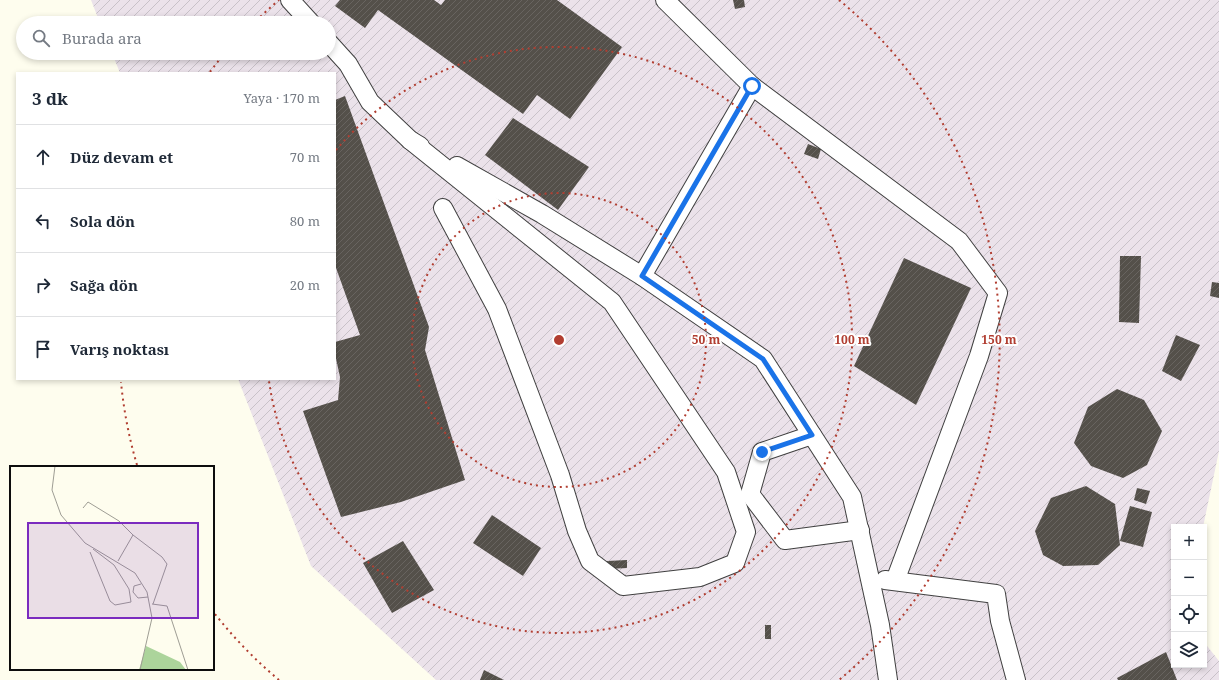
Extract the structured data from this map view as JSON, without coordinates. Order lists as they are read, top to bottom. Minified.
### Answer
{"page":{"search":"Burada ara","heading":["3 dk","Yaya · 170 m"],"list":[["Düz devam et","70 m"],["Sola dön","80 m"],["Sağa dön","20 m"],"Varış noktası"],"map_buttons":["+","−"]},"rings":["50 m","100 m","150 m"]}
